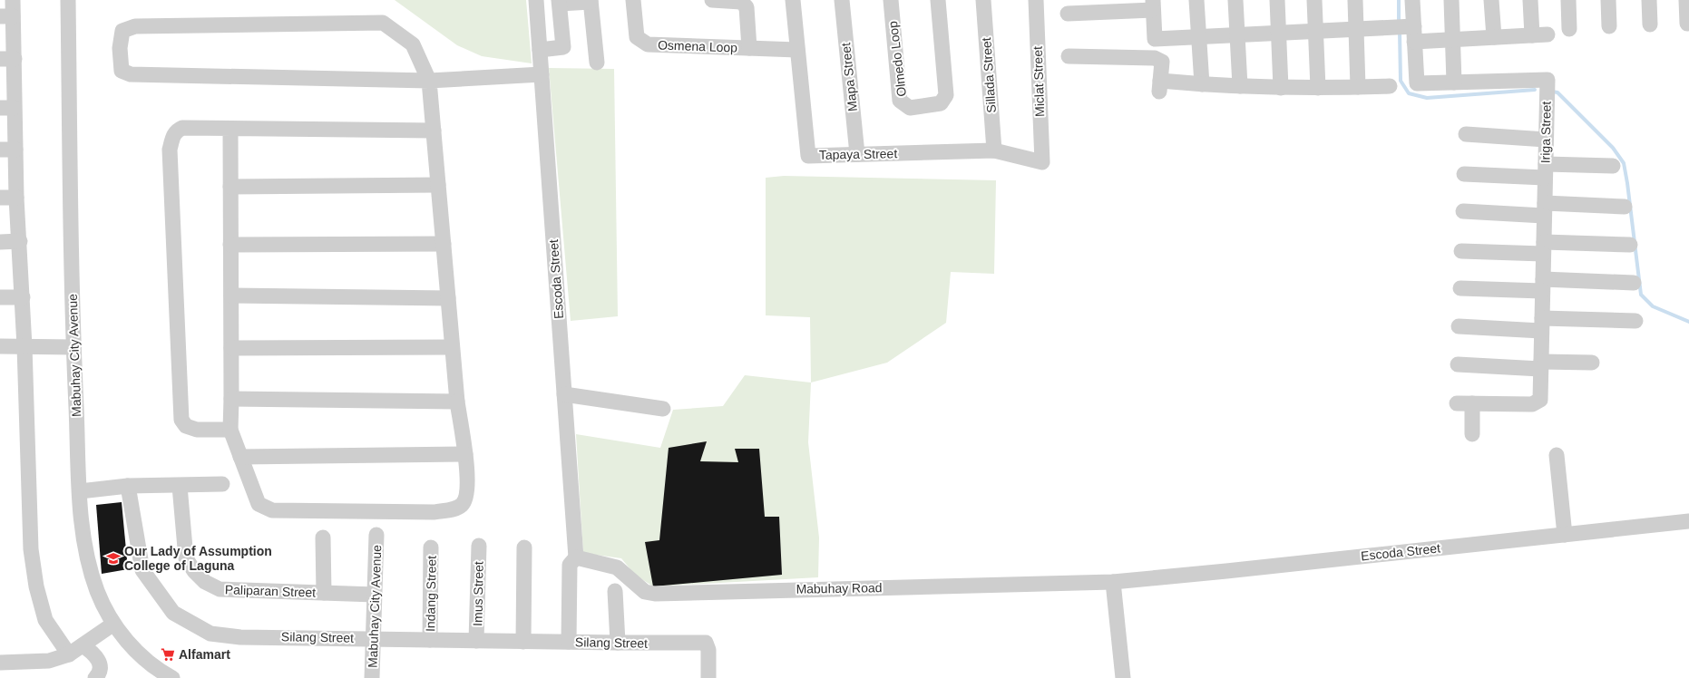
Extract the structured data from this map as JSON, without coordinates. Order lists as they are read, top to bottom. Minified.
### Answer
{"streets":{"street":["Osmena Loop","Olmedo Loop","Sillada Street","Mapa Street","Miclat Street","Iriga Street","Tapaya Street","Escoda Street","Mabuhay City Avenue","Mabuhay Road","Paliparan Street","Indang Street","Imus Street","Silang Street"]},"crossings":[["Osmena Loop","Tapaya Street"],["Sillada Street","Tapaya Street"],["Mapa Street","Tapaya Street"],["Miclat Street","Tapaya Street"],["Escoda Street","Mabuhay Road"],["Mabuhay City Avenue","Paliparan Street"],["Mabuhay City Avenue","Silang Street"],["Indang Street","Silang Street"],["Imus Street","Silang Street"]],"places":{"school or university":["Our Lady of Assumption College of Laguna"],"supermarket":["Alfamart"]}}
